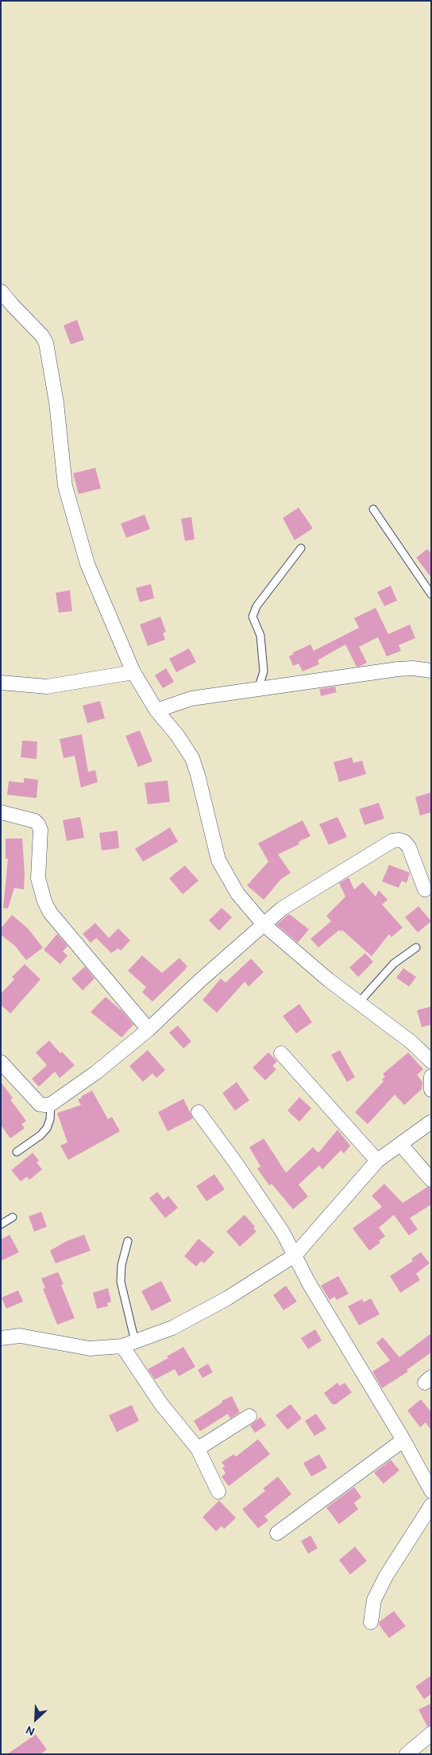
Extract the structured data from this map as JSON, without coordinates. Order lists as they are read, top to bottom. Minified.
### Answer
{"north":"bottom left"}
